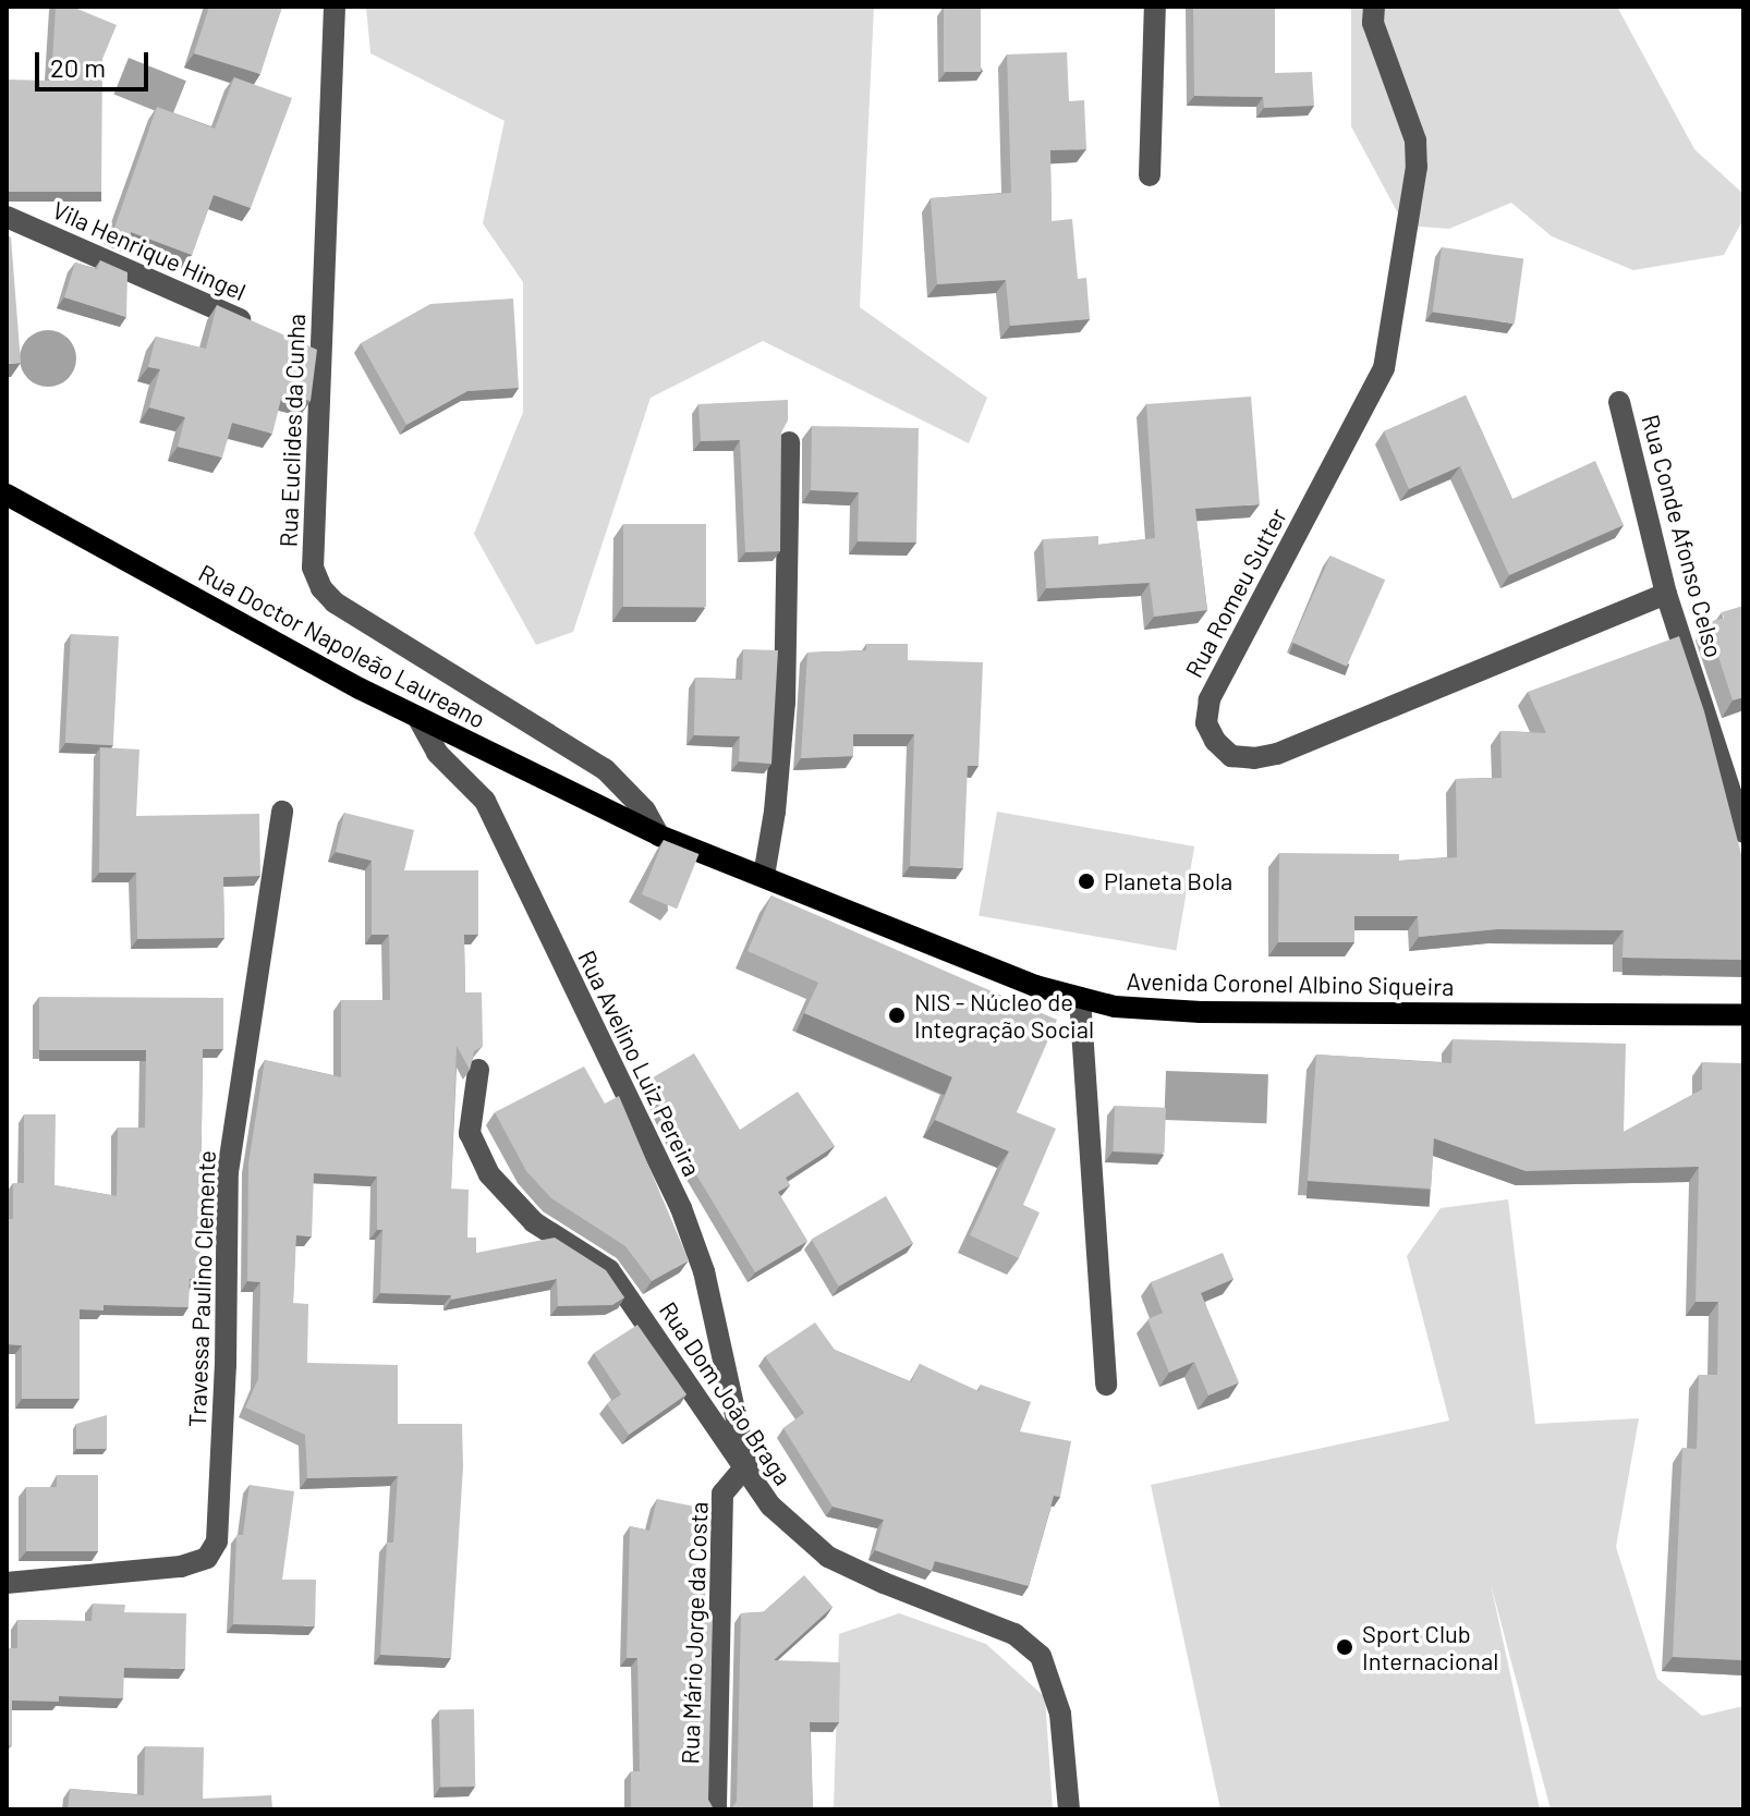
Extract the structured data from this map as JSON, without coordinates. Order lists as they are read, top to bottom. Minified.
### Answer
{"streets":{"main road":["Rua Doctor Napoleão Laureano","Avenida Coronel Albino Siqueira"],"street":["Vila Henrique Hingel","Rua Euclides da Cunha","Rua Conde Afonso Celso","Rua Romeu Sutter","Rua Avelino Luiz Pereira","Travessa Paulino Clemente","Rua Dom João Braga","Rua Mário Jorge da Costa"]},"crossings":[["Rua Euclides da Cunha","Rua Doctor Napoleão Laureano"],["Rua Euclides da Cunha","Avenida Coronel Albino Siqueira"],["Rua Conde Afonso Celso","Rua Romeu Sutter"],["Rua Doctor Napoleão Laureano","Avenida Coronel Albino Siqueira"],["Rua Doctor Napoleão Laureano","Rua Avelino Luiz Pereira"],["Rua Avelino Luiz Pereira","Rua Dom João Braga"],["Rua Avelino Luiz Pereira","Rua Mário Jorge da Costa"],["Rua Dom João Braga","Rua Mário Jorge da Costa"]],"places":["Planeta Bola","NIS - Núcleo de Integração Social","Sport Club Internacional"],"scale_bar":"20 m"}
